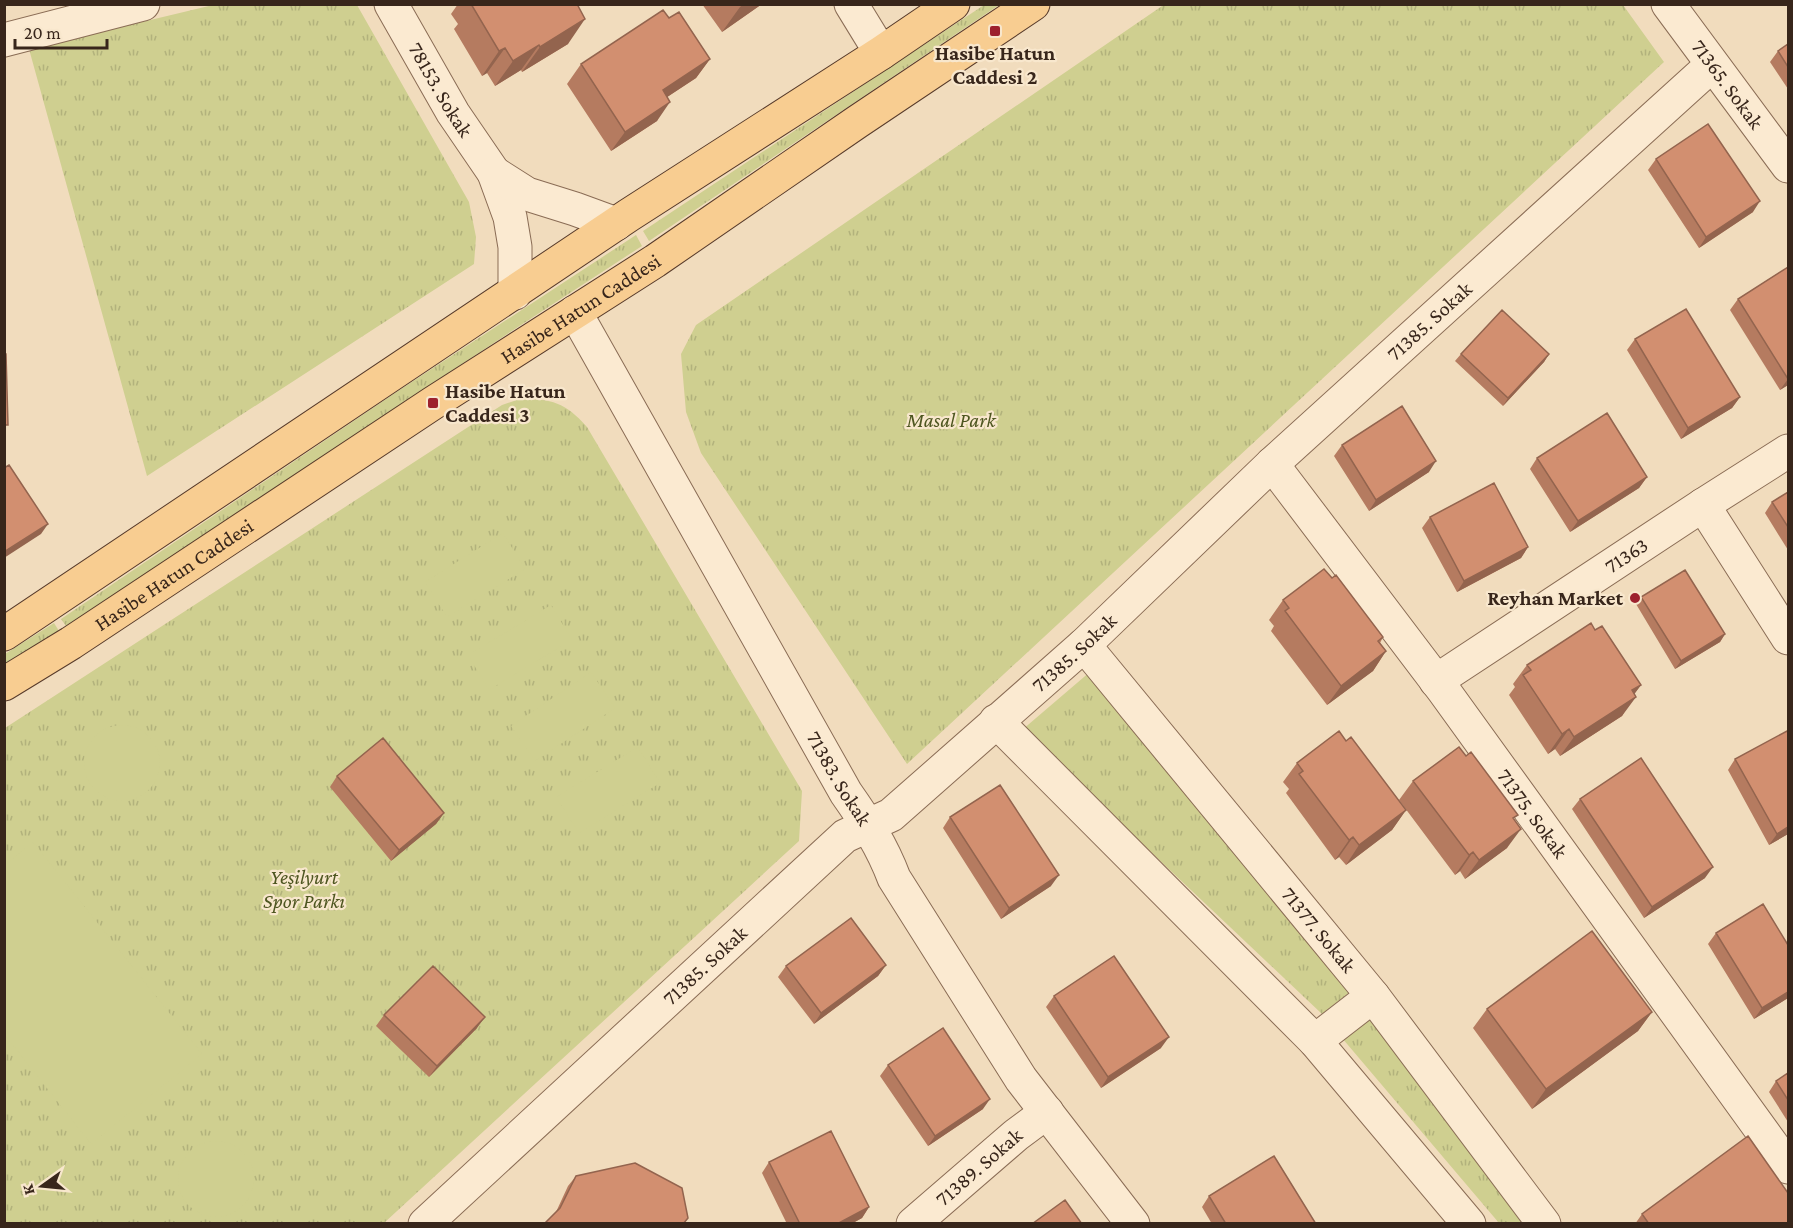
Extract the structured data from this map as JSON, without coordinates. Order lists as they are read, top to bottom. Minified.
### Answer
{"streets":{"main road":["Hasibe Hatun Caddesi"],"street":["71365. Sokak","78153. Sokak","71385. Sokak","71363","71383. Sokak","71375. Sokak","71377. Sokak","71389. Sokak"]},"crossings":[["71365. Sokak","71385. Sokak"],["78153. Sokak","Hasibe Hatun Caddesi"],["Hasibe Hatun Caddesi","71383. Sokak"],["71385. Sokak","71383. Sokak"],["71385. Sokak","71375. Sokak"],["71385. Sokak","71377. Sokak"],["71363","71375. Sokak"],["71383. Sokak","71389. Sokak"]],"parks":["Masal Park","Yeşilyurt Spor Parkı"],"places":{"transit":["Hasibe Hatun Caddesi 2","Hasibe Hatun Caddesi 3"],"other":["Reyhan Market"]},"scale_bar":"20 m","north":"left"}
